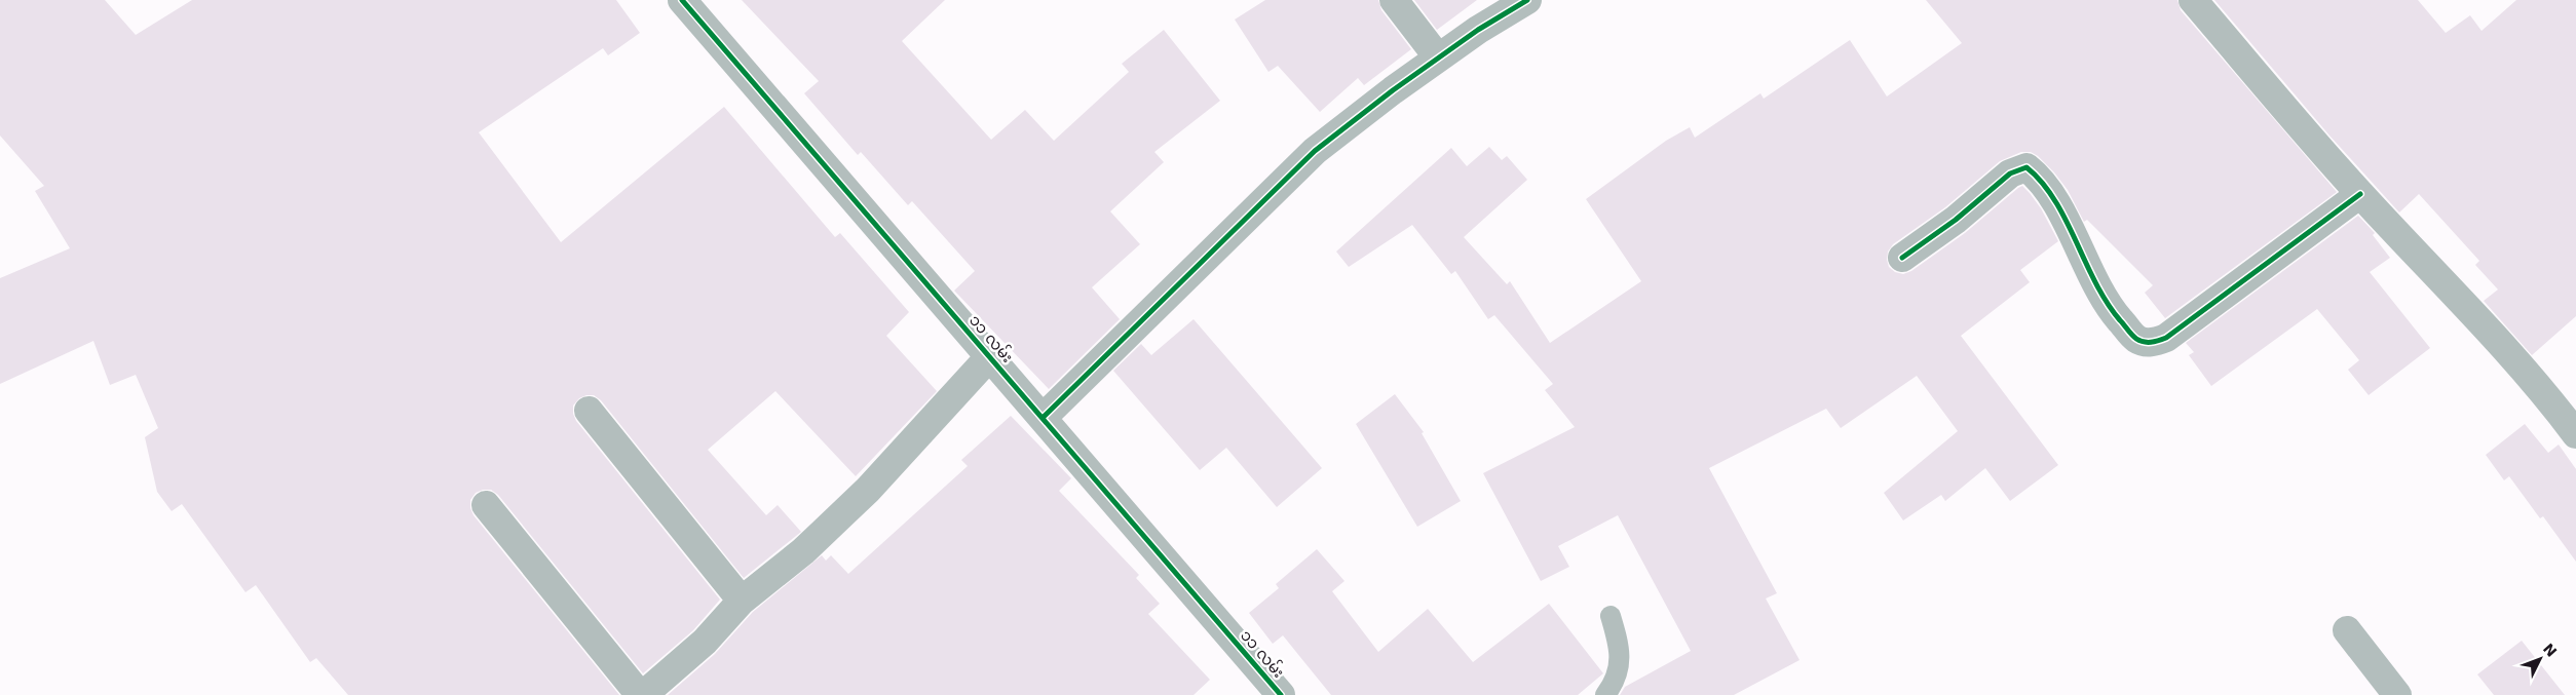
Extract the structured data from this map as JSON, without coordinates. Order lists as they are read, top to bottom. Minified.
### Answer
{"streets":{"street":["၁၁ လမ်း"]},"north":"top right"}
